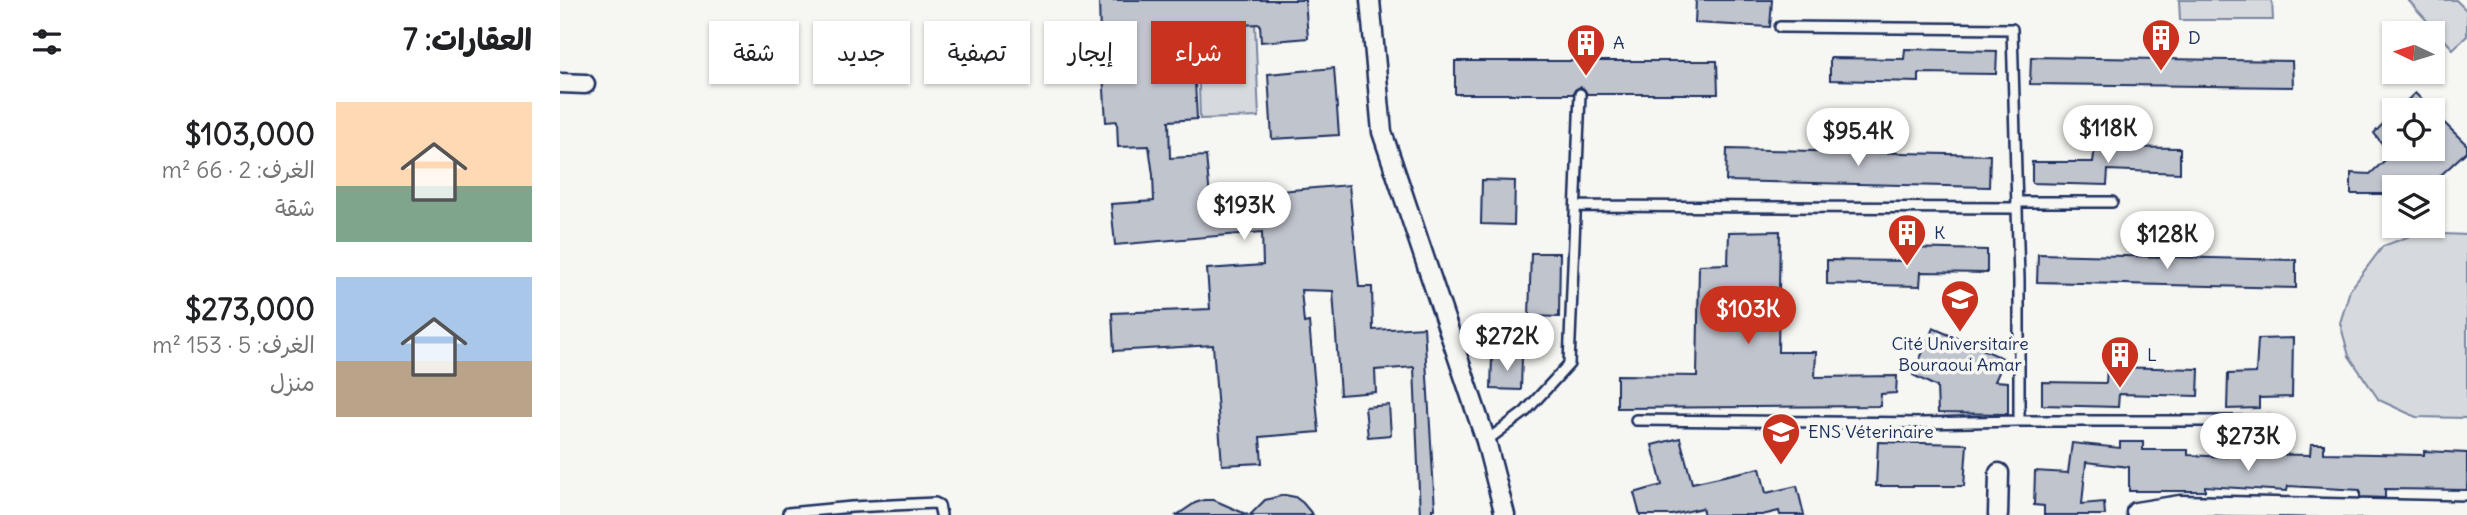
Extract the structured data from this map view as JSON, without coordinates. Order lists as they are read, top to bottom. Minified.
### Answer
{"places":{"building":["D","A","K","L"],"school or university":["Cité Universitaire Bouraoui Amar","ENS Véterinaire"]},"north":"left","page":{"heading":"العقارات: 7","chip":["شراء","إيجار","تصفية","جديد","شقة"],"list":[{"name":"$103,000","note":"الغرف: 2 · 66 m² · شقة"},{"name":"$273,000","note":"الغرف: 5 · 153 m² · منزل"}],"price":["$118K","$95.4K","$193K","$128K","$103K","$272K","$273K"]}}
